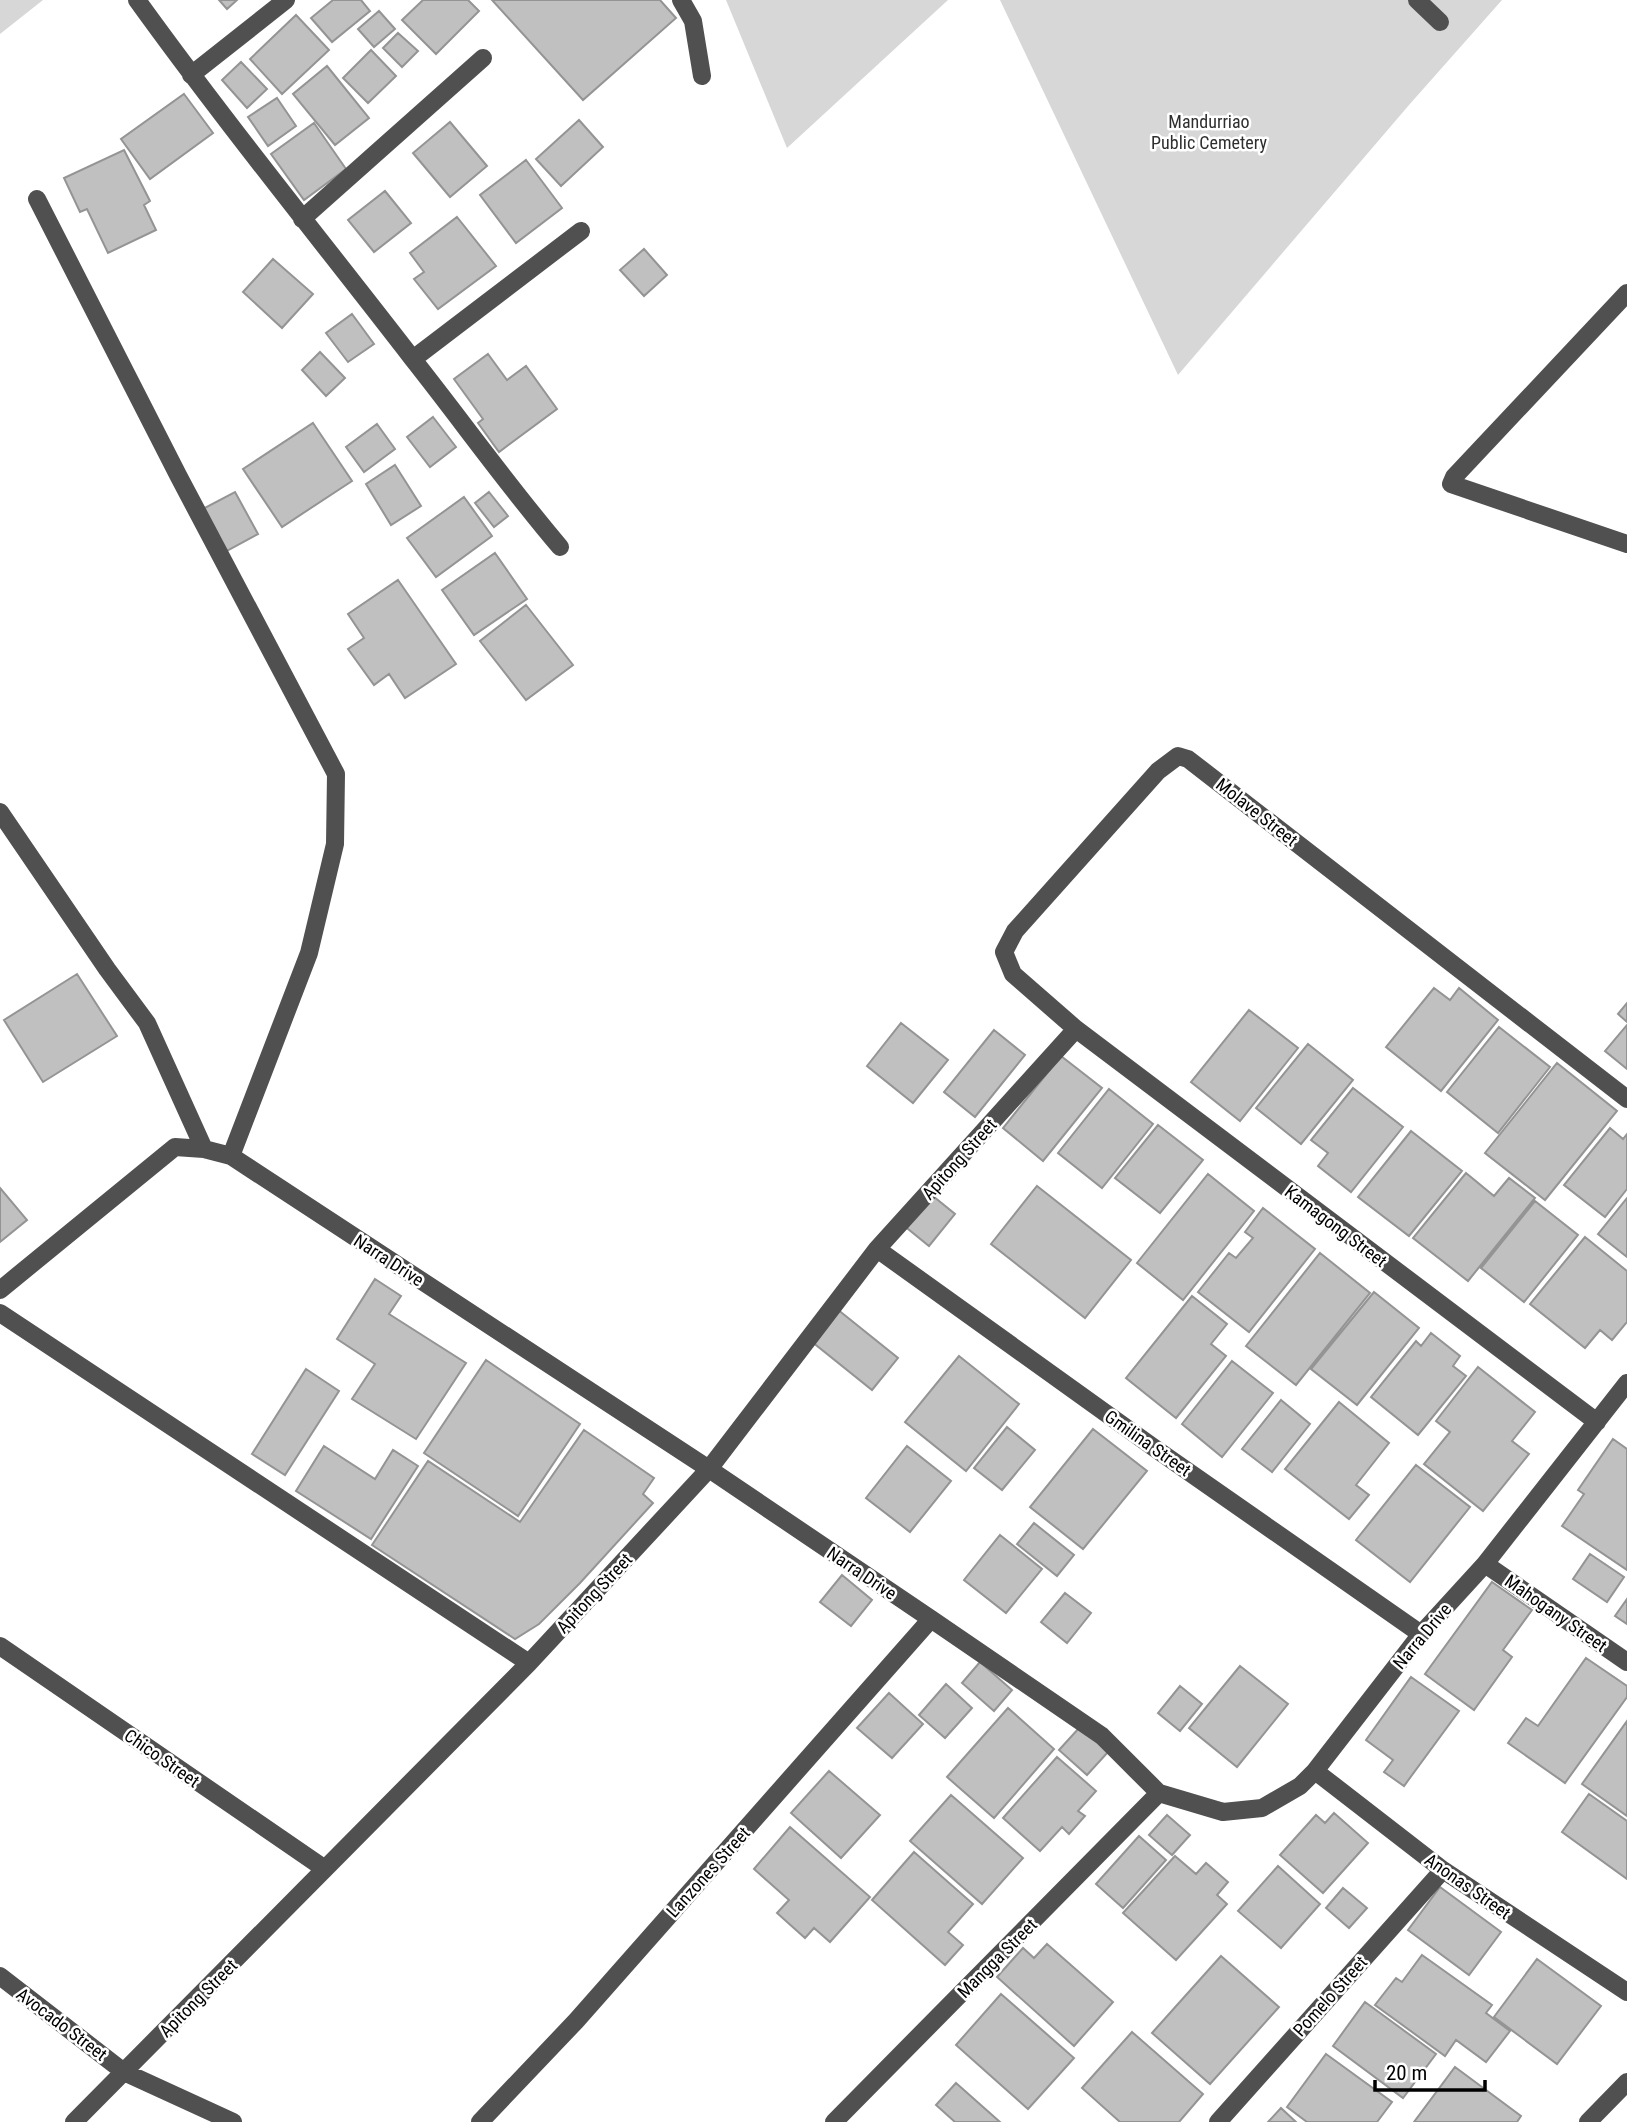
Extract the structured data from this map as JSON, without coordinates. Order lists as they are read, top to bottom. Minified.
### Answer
{"streets":{"street":["Molave Street","Apitong Street","Kamagong Street","Narra Drive","Gmilina Street","Mahogany Street","Chico Street","Lanzones Street","Anonas Street","Mangga Street","Pomelo Street","Avocado Street"]},"crossings":[["Molave Street","Apitong Street"],["Molave Street","Kamagong Street"],["Apitong Street","Kamagong Street"],["Apitong Street","Narra Drive"],["Apitong Street","Gmilina Street"],["Apitong Street","Chico Street"],["Apitong Street","Avocado Street"],["Kamagong Street","Narra Drive"],["Narra Drive","Gmilina Street"],["Narra Drive","Mahogany Street"],["Narra Drive","Lanzones Street"],["Narra Drive","Anonas Street"],["Narra Drive","Mangga Street"],["Anonas Street","Pomelo Street"]],"parks":["Mandurriao Public Cemetery"],"scale_bar":"20 m"}
